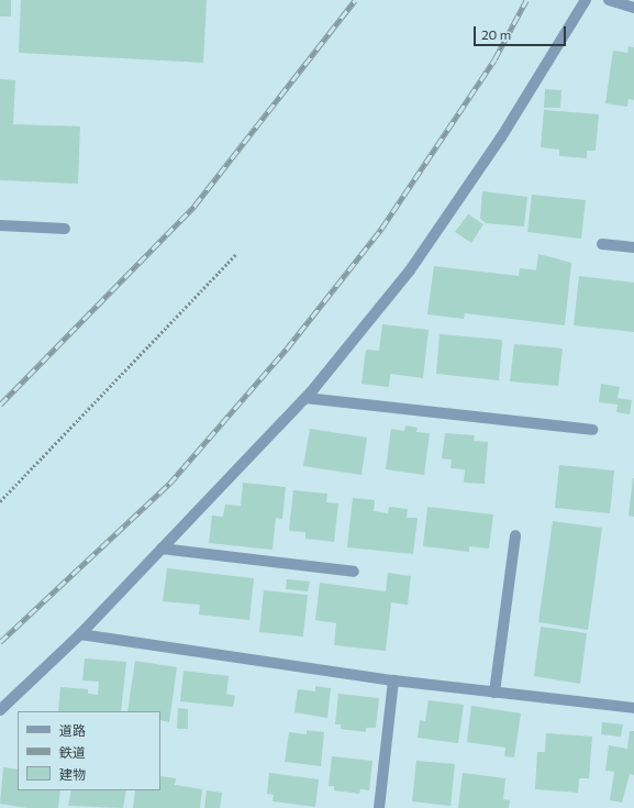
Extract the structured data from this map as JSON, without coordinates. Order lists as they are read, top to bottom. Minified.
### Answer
{"legend":["道路","鉄道","建物"],"scale_bar":"20 m"}
